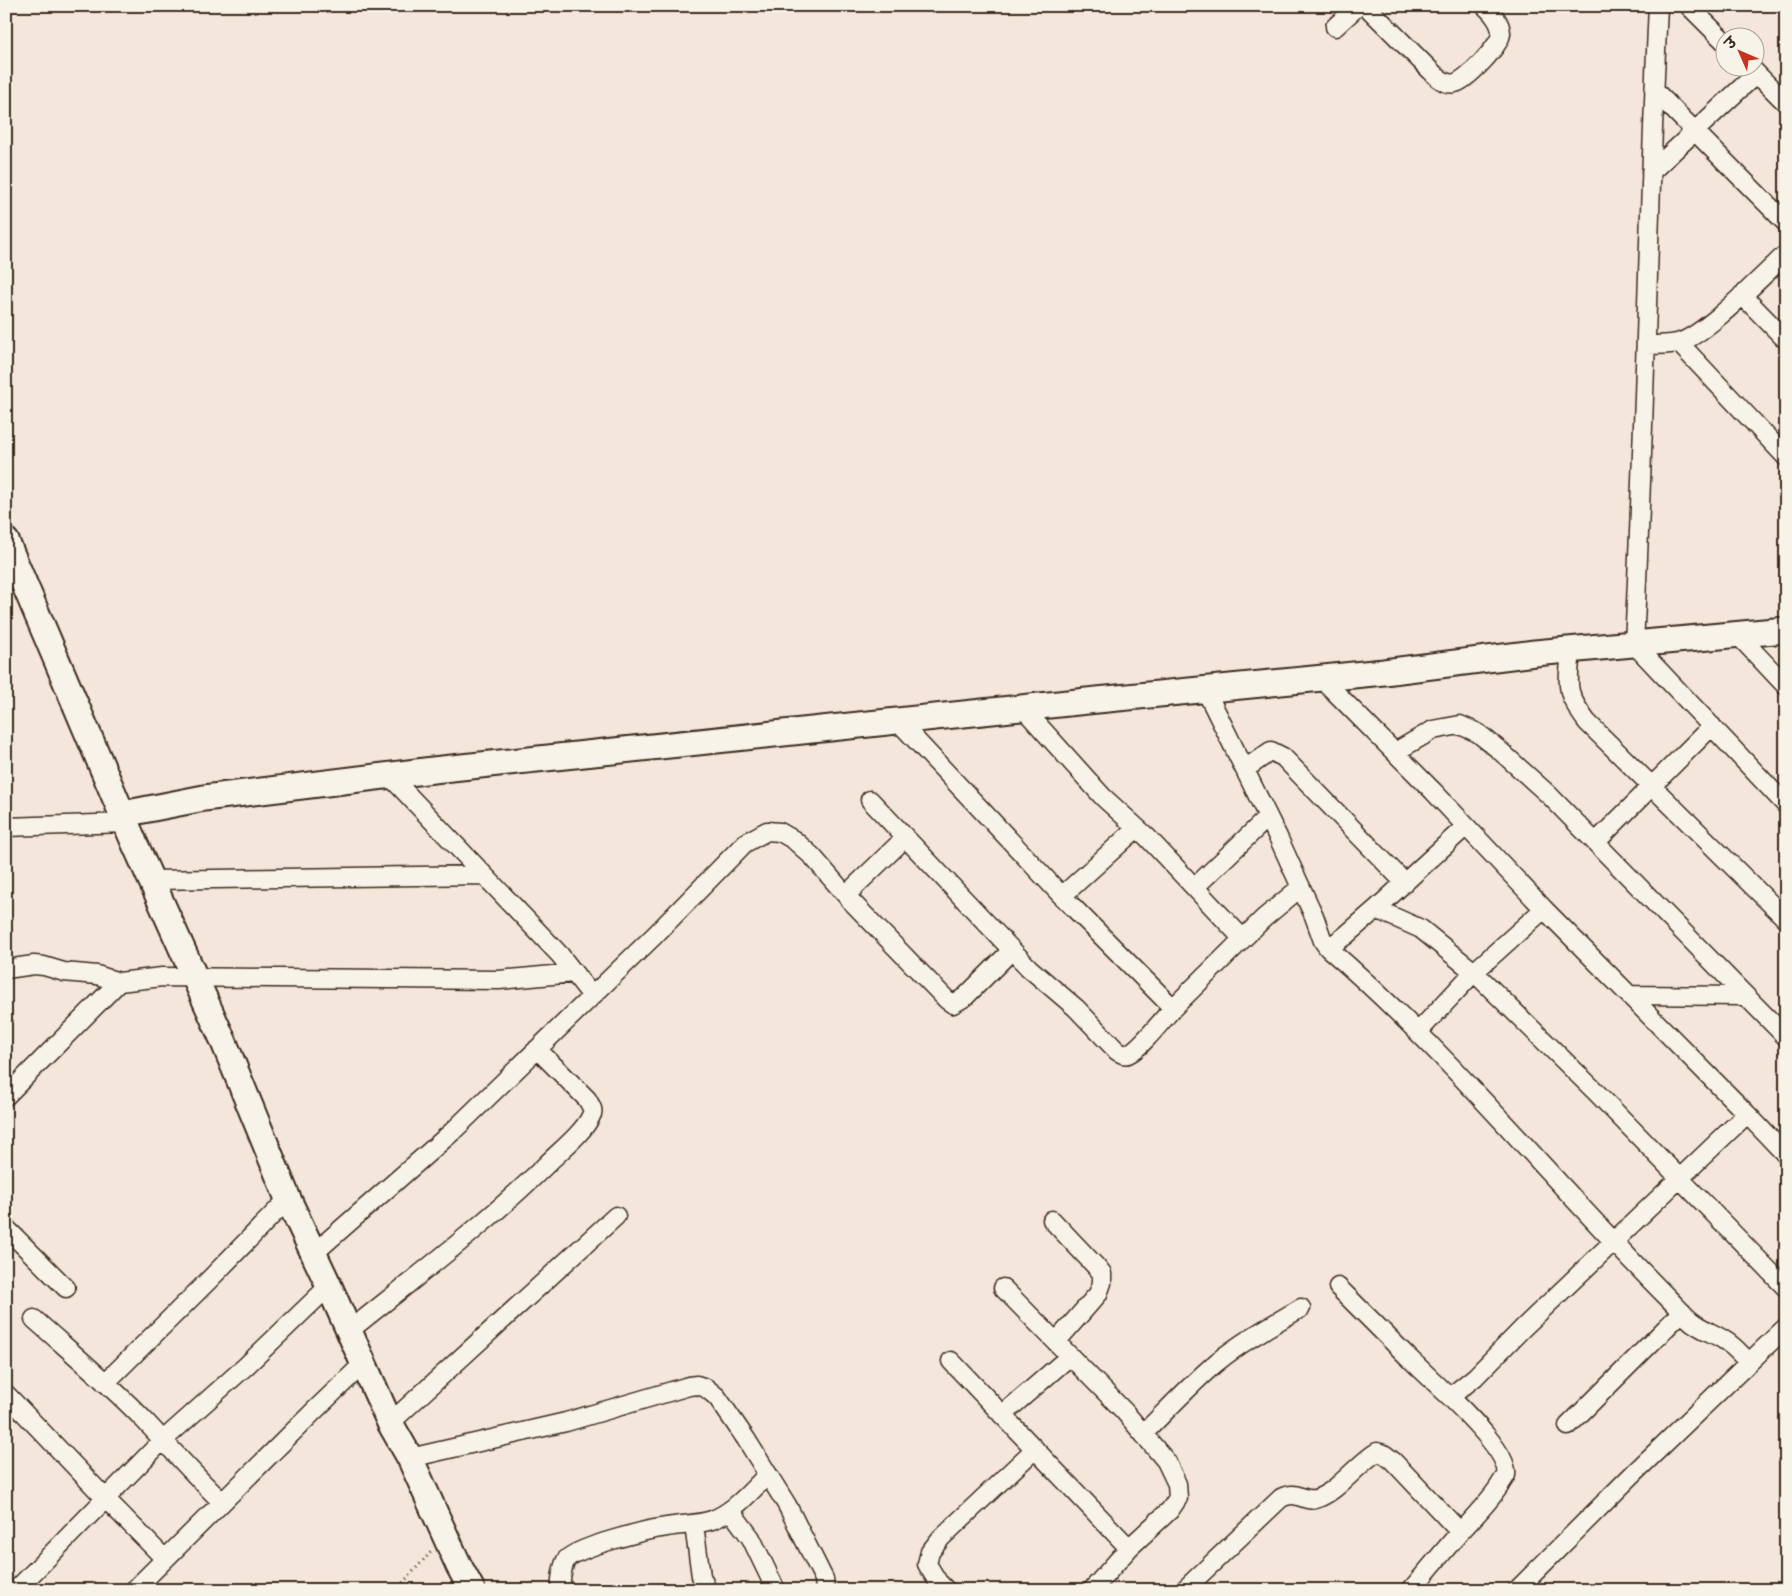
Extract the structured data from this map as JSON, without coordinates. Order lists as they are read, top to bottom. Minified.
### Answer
{"north":"top left"}
